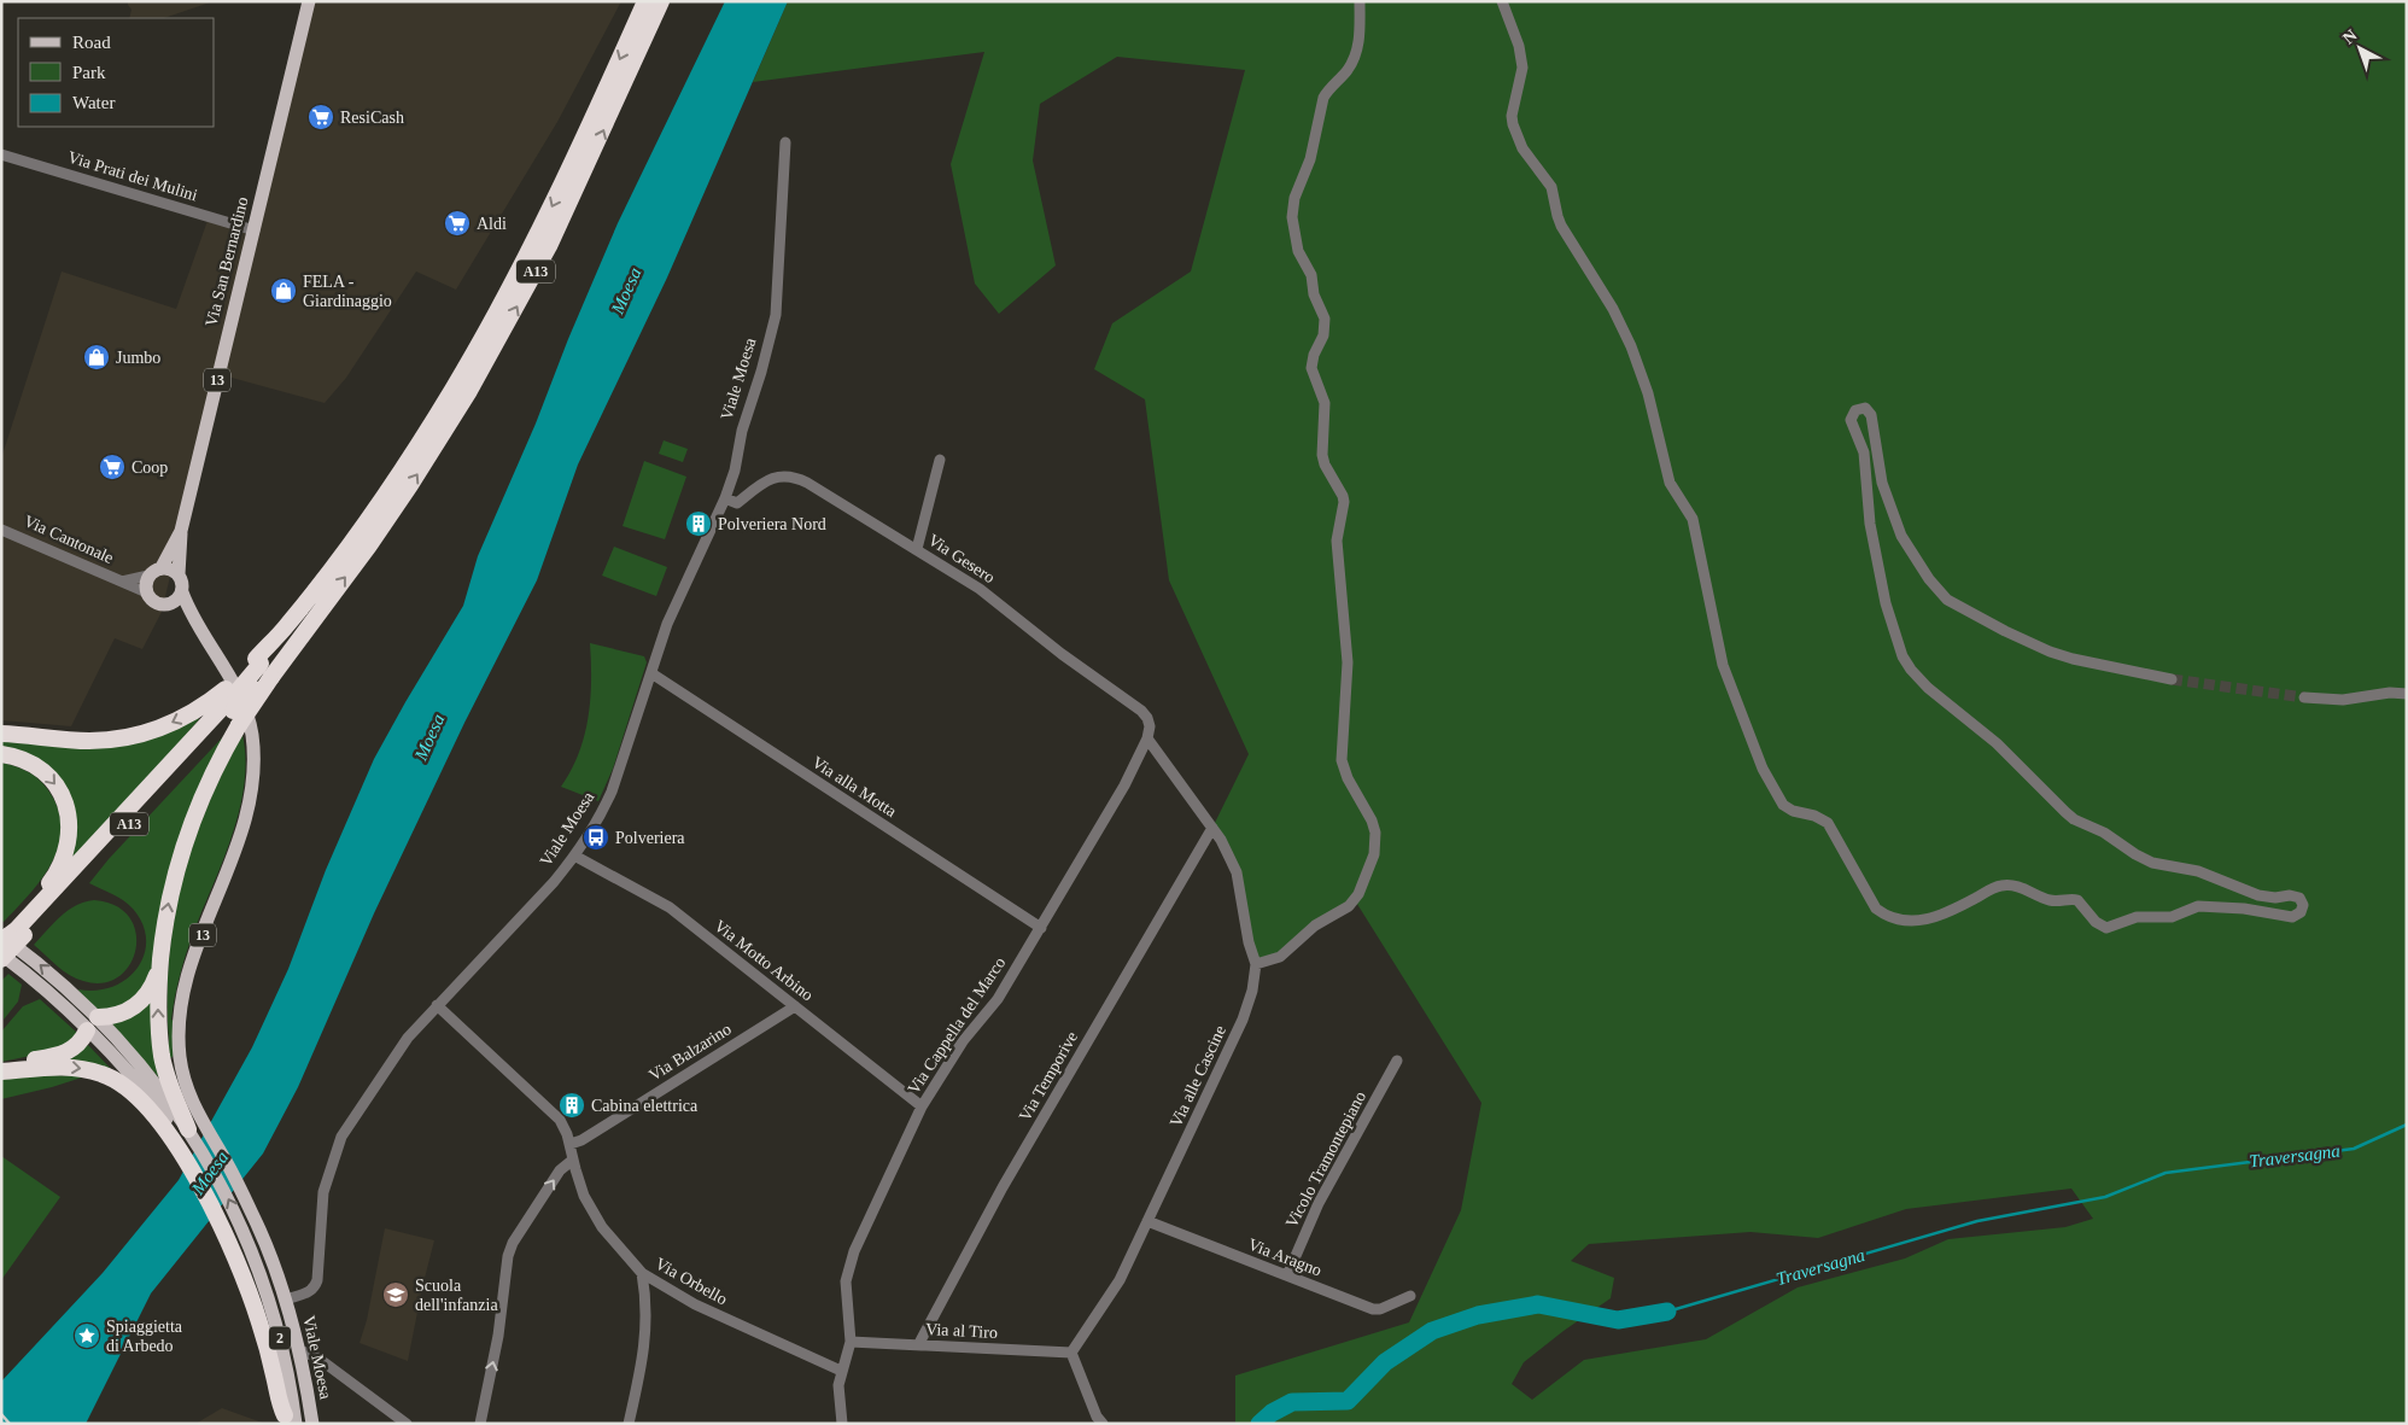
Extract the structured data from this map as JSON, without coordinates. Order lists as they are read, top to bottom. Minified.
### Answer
{"streets":{"highway":["A13"],"main road":["Via San Bernardino","Viale Moesa","13"],"street":["Via Prati dei Mulini","Via Cantonale","Via Gesero","Via alla Motta","Via Motto Arbino","Via Cappella del Marco","Via Balzarino","Via Temporive","Via alle Cascine","Vicolo Tramontepiano","Via Aragno","Via Orbello","Via al Tiro"]},"crossings":[["Via Prati dei Mulini","Via San Bernardino"],["Via San Bernardino","13"],["Via San Bernardino","Via Cantonale"],["A13","13"],["Viale Moesa","13"],["Viale Moesa","Via Gesero"],["Viale Moesa","Via alla Motta"],["Viale Moesa","Via Motto Arbino"],["Viale Moesa","Via Orbello"],["13","Via Cantonale"],["Via Gesero","Via Cappella del Marco"],["Via Gesero","Via alle Cascine"],["Via alla Motta","Via Cappella del Marco"],["Via Motto Arbino","Via Cappella del Marco"],["Via Motto Arbino","Via Balzarino"],["Via Cappella del Marco","Via alle Cascine"],["Via Cappella del Marco","Via Orbello"],["Via Cappella del Marco","Via al Tiro"],["Via Balzarino","Via Orbello"],["Via Temporive","Via alle Cascine"],["Via Temporive","Via al Tiro"],["Via alle Cascine","Via Aragno"],["Via alle Cascine","Via al Tiro"],["Vicolo Tramontepiano","Via Aragno"]],"water":["Moesa","Traversagna"],"places":{"supermarket":["ResiCash","Aldi","Coop"],"shop":["FELA - Giardinaggio","Jumbo"],"building":["Polveriera Nord","Cabina elettrica"],"bus stop":["Polveriera"],"school or university":["Scuola dell'infanzia"],"place":["Spiaggietta di Arbedo"]},"legend":["Road","Park","Water"],"north":"top left"}
